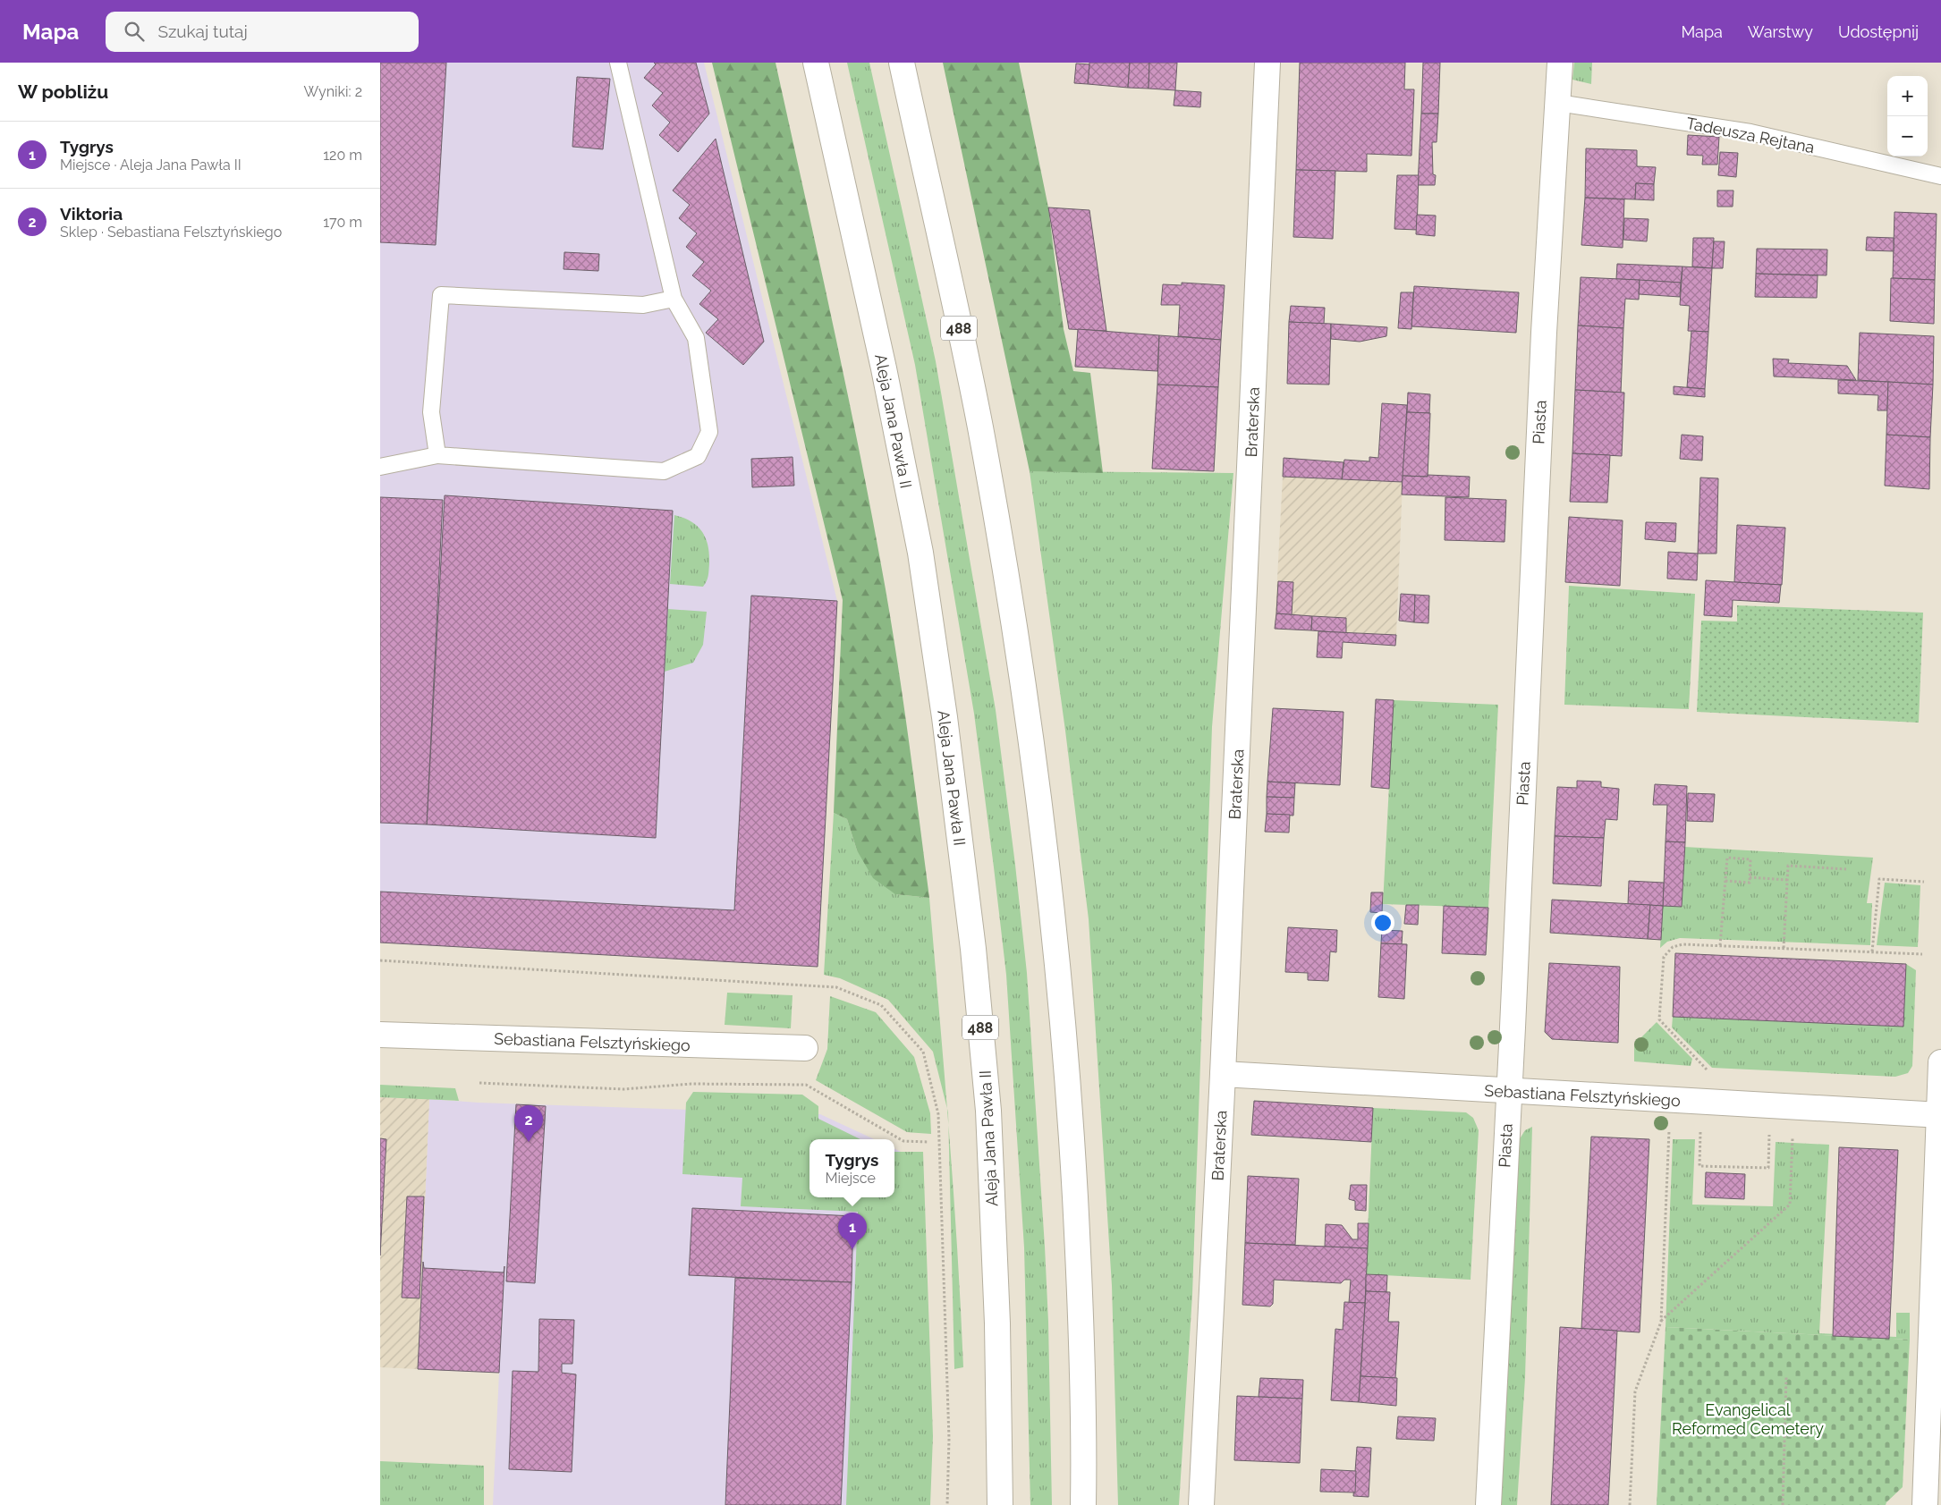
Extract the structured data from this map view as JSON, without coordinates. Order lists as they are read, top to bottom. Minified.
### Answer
{"streets":{"street":["488","Aleja Jana Pawła II","Braterska","Piasta","Sebastiana Felsztyńskiego"],"lane":["Tadeusza Rejtana"]},"crossings":[["Tadeusza Rejtana","Piasta"],["Braterska","Sebastiana Felsztyńskiego"],["Piasta","Sebastiana Felsztyńskiego"]],"parks":["Evangelical Reformed Cemetery"],"page":{"header":"Mapa","search":"Szukaj tutaj","nav":["Mapa","Warstwy","Udostępnij"],"heading":["W pobliżu","Wyniki: 2"],"map_buttons":["+","−"],"list":[{"mark":"1","name":"Tygrys","note":"Miejsce · Aleja Jana Pawła II","value":"120 m"},{"mark":"2","name":"Viktoria","note":"Sklep · Sebastiana Felsztyńskiego","value":"170 m"}],"pins":["2","1"],"popup":["Tygrys","Miejsce"]}}
